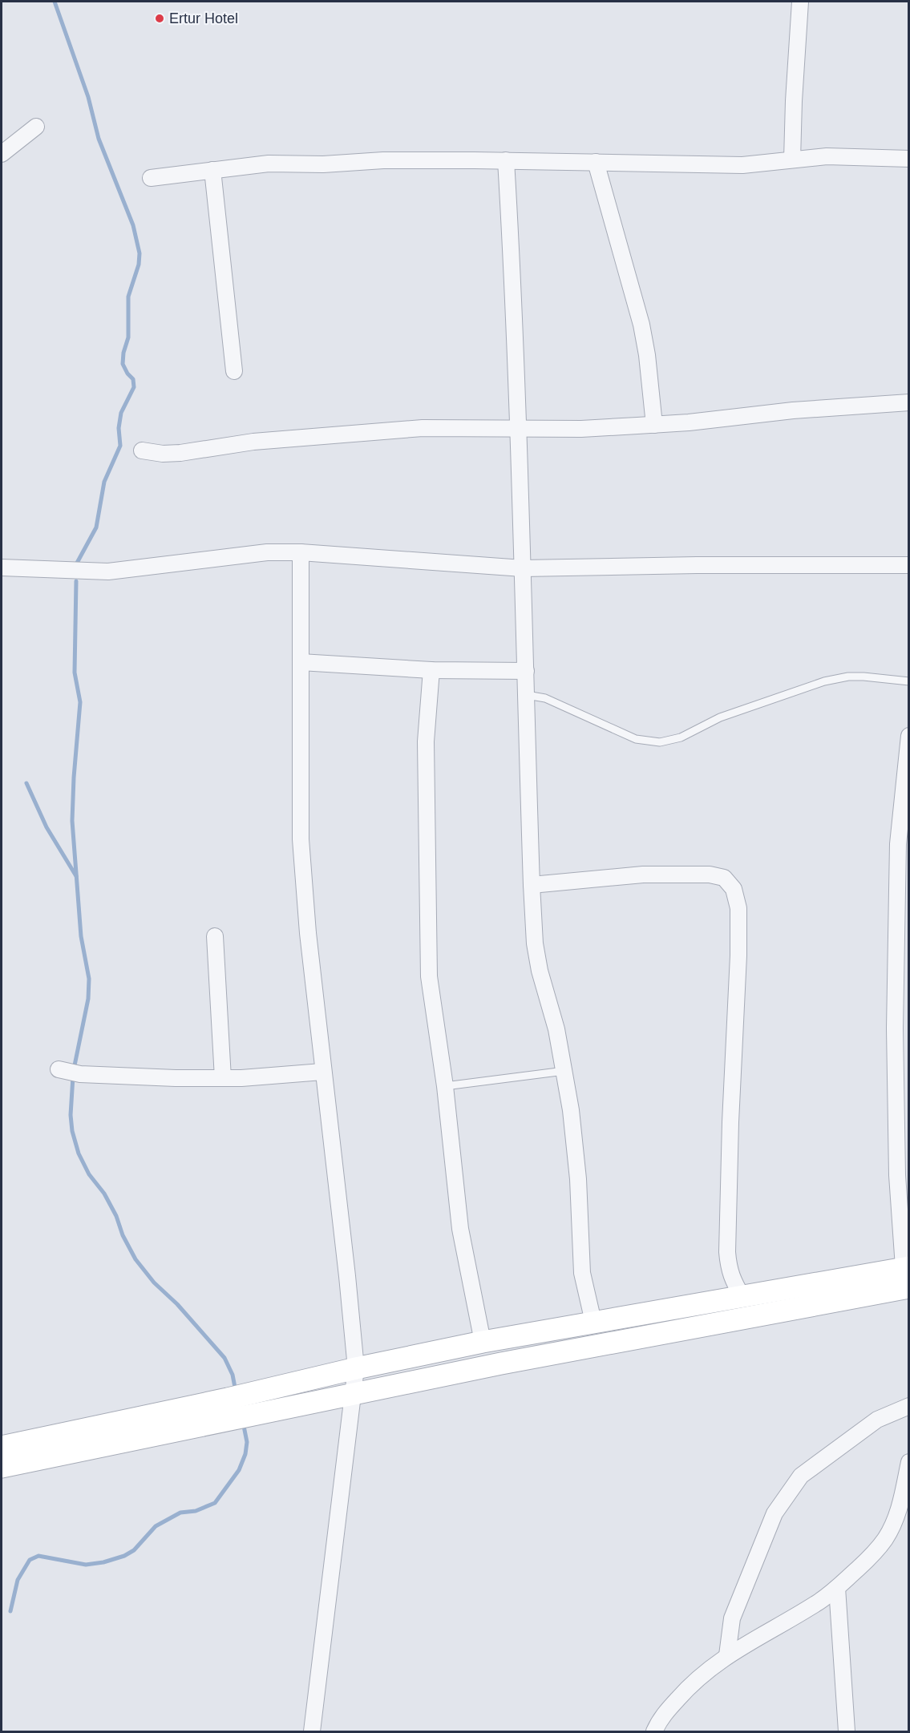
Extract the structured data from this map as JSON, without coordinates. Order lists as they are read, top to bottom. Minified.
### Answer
{"places":["Ertur Hotel"]}
